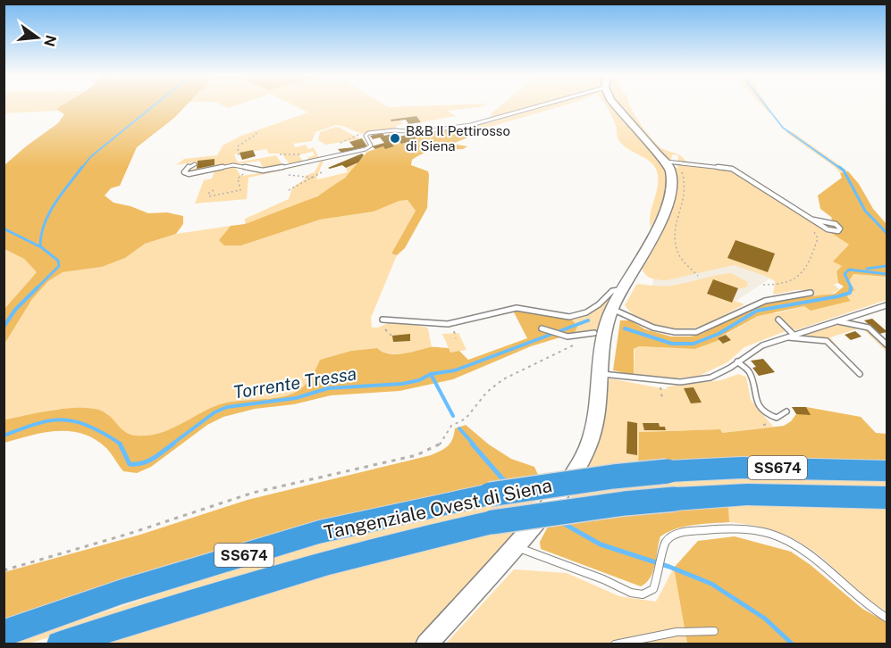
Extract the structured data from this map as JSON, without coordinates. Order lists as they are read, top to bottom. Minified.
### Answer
{"streets":{"highway":["SS674","Tangenziale Ovest di Siena"]},"water":["Torrente Tressa"],"places":["B&B Il Pettirosso di Siena"],"north":"right"}
